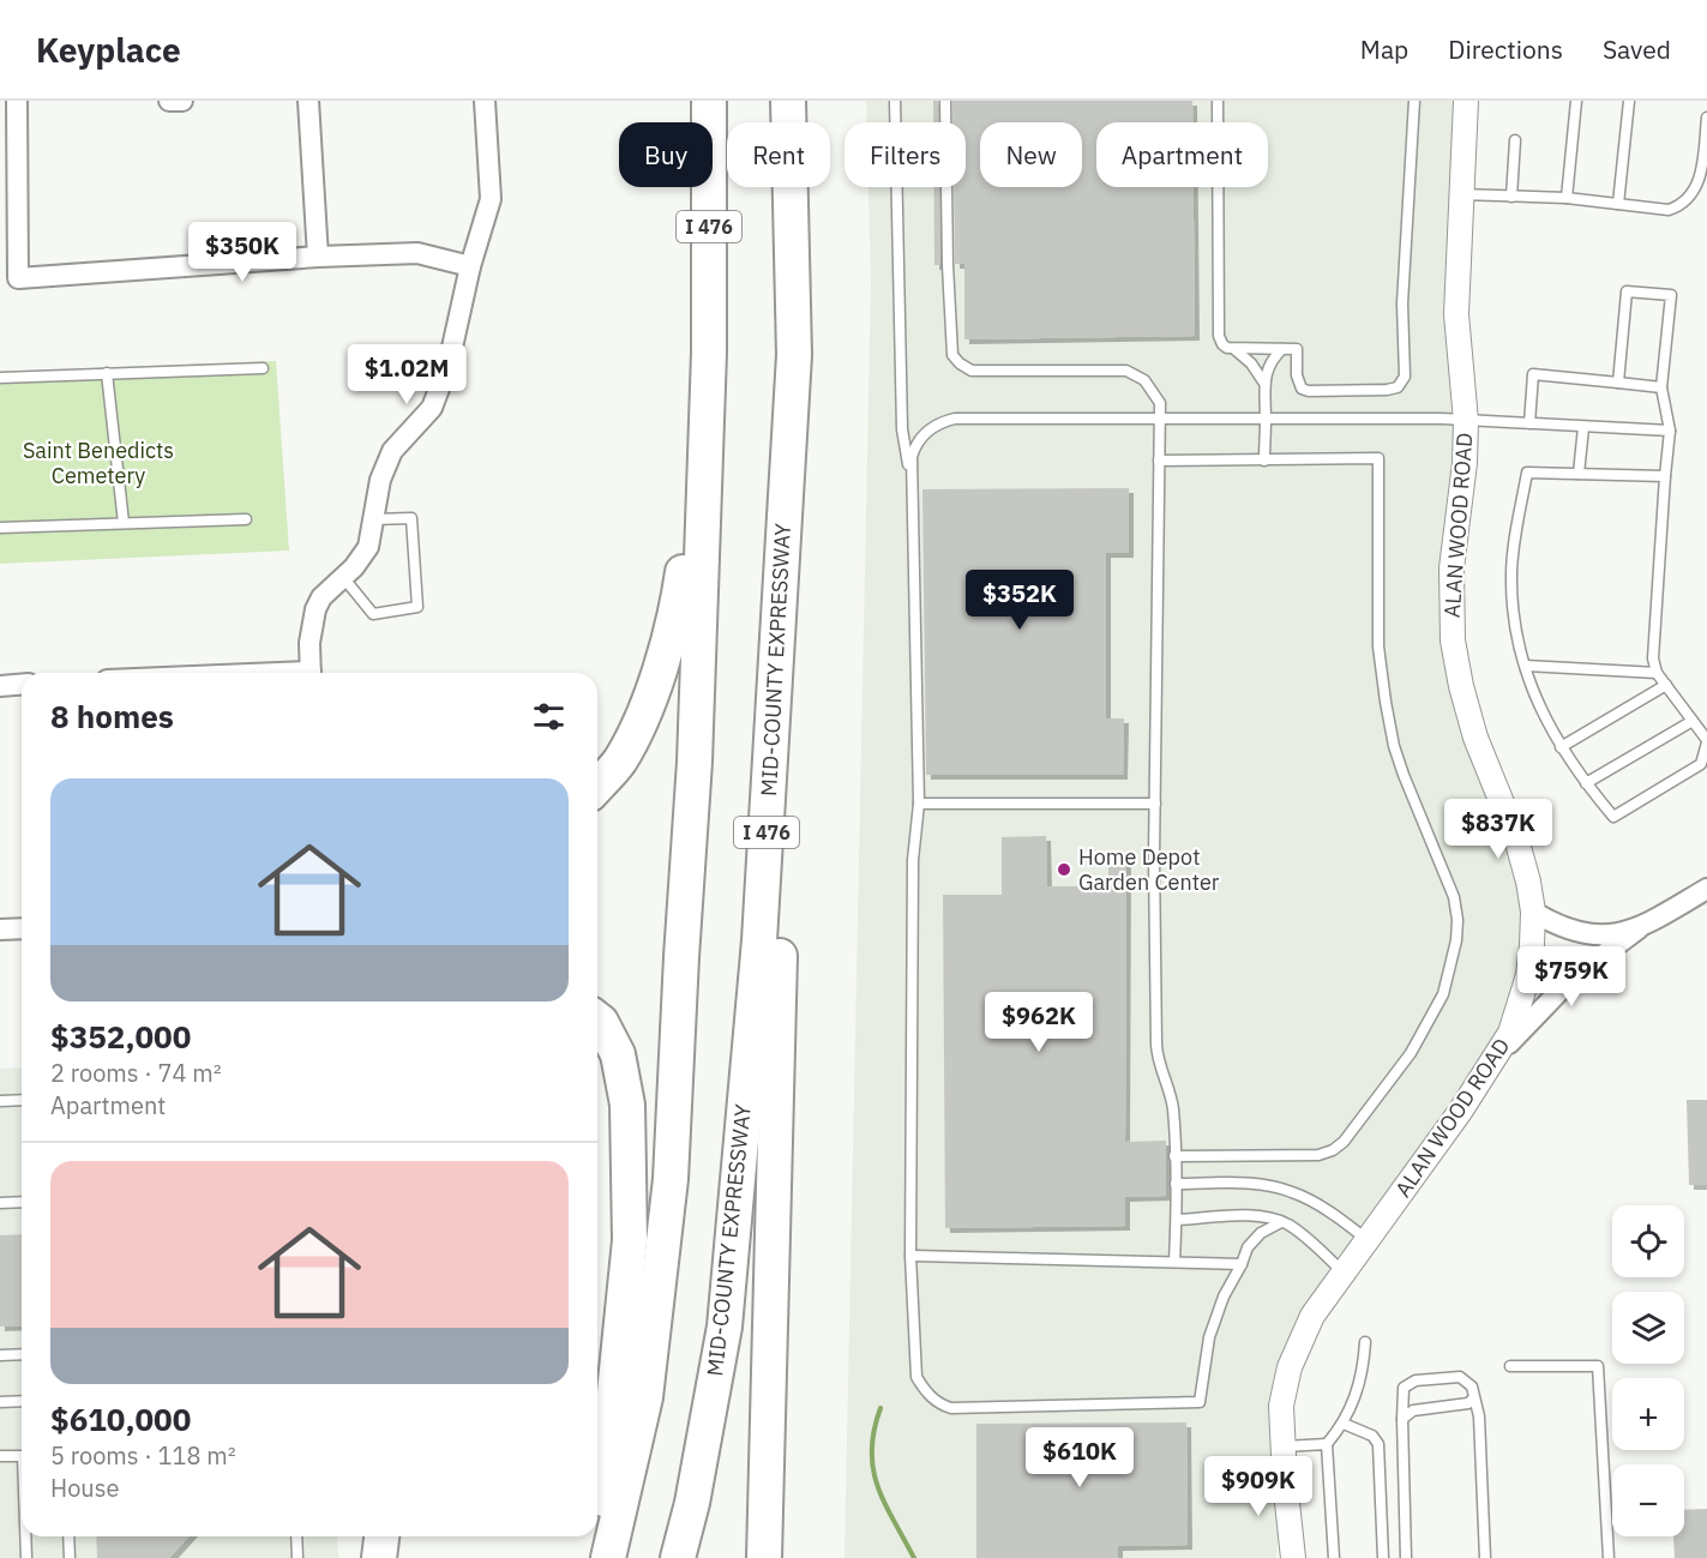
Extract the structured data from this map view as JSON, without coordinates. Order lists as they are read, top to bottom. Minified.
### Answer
{"streets":{"highway":["I 476","MID-COUNTY EXPRESSWAY"],"street":["ALAN WOOD ROAD"]},"parks":["Saint Benedicts Cemetery"],"places":["Home Depot Garden Center"],"page":{"header":"Keyplace","nav":["Map","Directions","Saved"],"chip":["Buy","Rent","Filters","New","Apartment"],"price":["$350K","$1.02M","$352K","$837K","$759K","$962K","$610K","$909K"],"heading":"8 homes","list":[{"name":"$352,000","note":"2 rooms · 74 m² · Apartment"},{"name":"$610,000","note":"5 rooms · 118 m² · House"}],"map_buttons":["+","−"]}}
